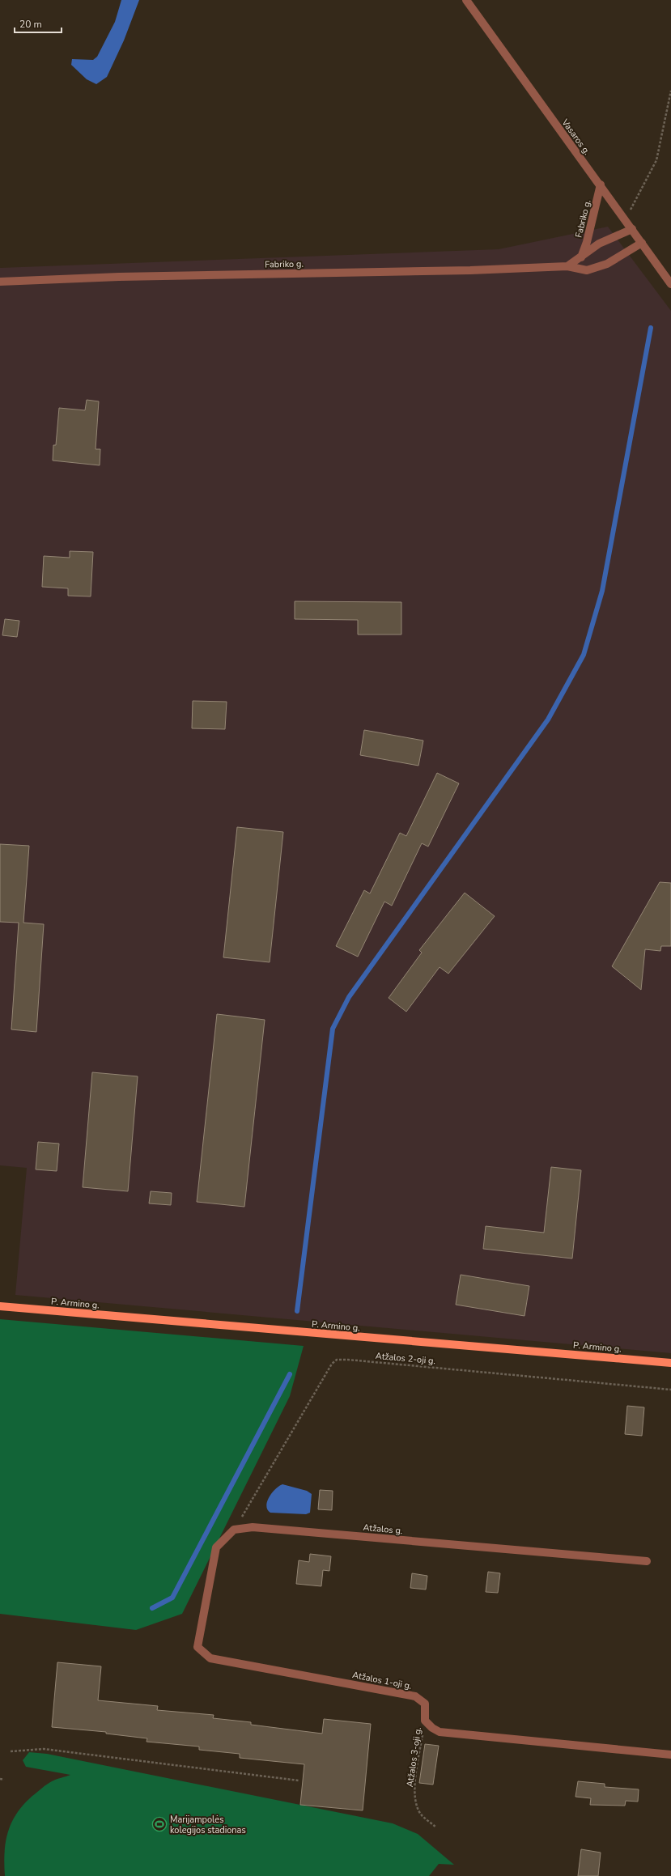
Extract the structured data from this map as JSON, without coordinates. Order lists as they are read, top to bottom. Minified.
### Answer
{"streets":{"main road":["P. Armino g."],"street":["Vasaros g.","Fabriko g.","Atžalos g.","Atžalos 1-oji g."],"path":["Atžalos 2-oji g.","Atžalos 3-oji g."]},"crossings":[["Vasaros g.","Fabriko g."],["Atžalos 2-oji g.","Atžalos g."],["Atžalos 2-oji g.","Atžalos 1-oji g."],["Atžalos g.","Atžalos 1-oji g."],["Atžalos 1-oji g.","Atžalos 3-oji g."]],"places":{"sports":["Marijampolės kolegijos stadionas"]},"scale_bar":"20 m"}
